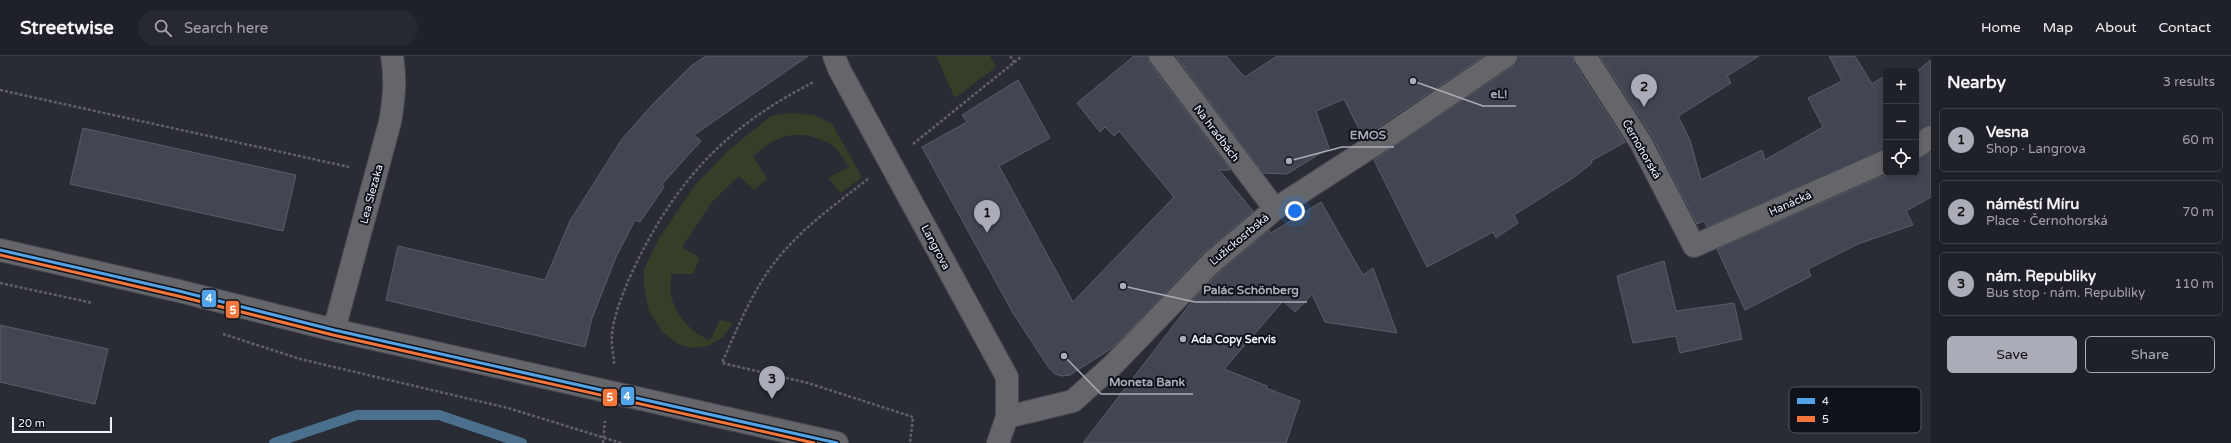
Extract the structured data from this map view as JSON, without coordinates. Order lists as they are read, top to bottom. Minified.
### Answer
{"streets":{"street":["Na hradbách","Černohorská","Lea Slezaka","Hanácká","Lužickosrbská","Langrova"]},"crossings":[["Na hradbách","Lužickosrbská"],["Černohorská","Hanácká"],["Lužickosrbská","Langrova"]],"places":["eL!","EMOS","Palác Schönberg","Ada Copy Servis","Moneta Bank"],"lines":["transit line 4","transit line 5"],"legend":["4","5"],"scale_bar":"20 m","page":{"header":"Streetwise","search":"Search here","nav":["Home","Map","About","Contact"],"heading":["Nearby","3 results"],"map_buttons":["+","−"],"pins":["2","1","3"],"list":[{"mark":"1","name":"Vesna","note":"Shop · Langrova","value":"60 m"},{"mark":"2","name":"náměstí Míru","note":"Place · Černohorská","value":"70 m"},{"mark":"3","name":"nám. Republiky","note":"Bus stop · nám. Republiky","value":"110 m"}],"buttons":["Save","Share"],"scale":"20 m"}}
